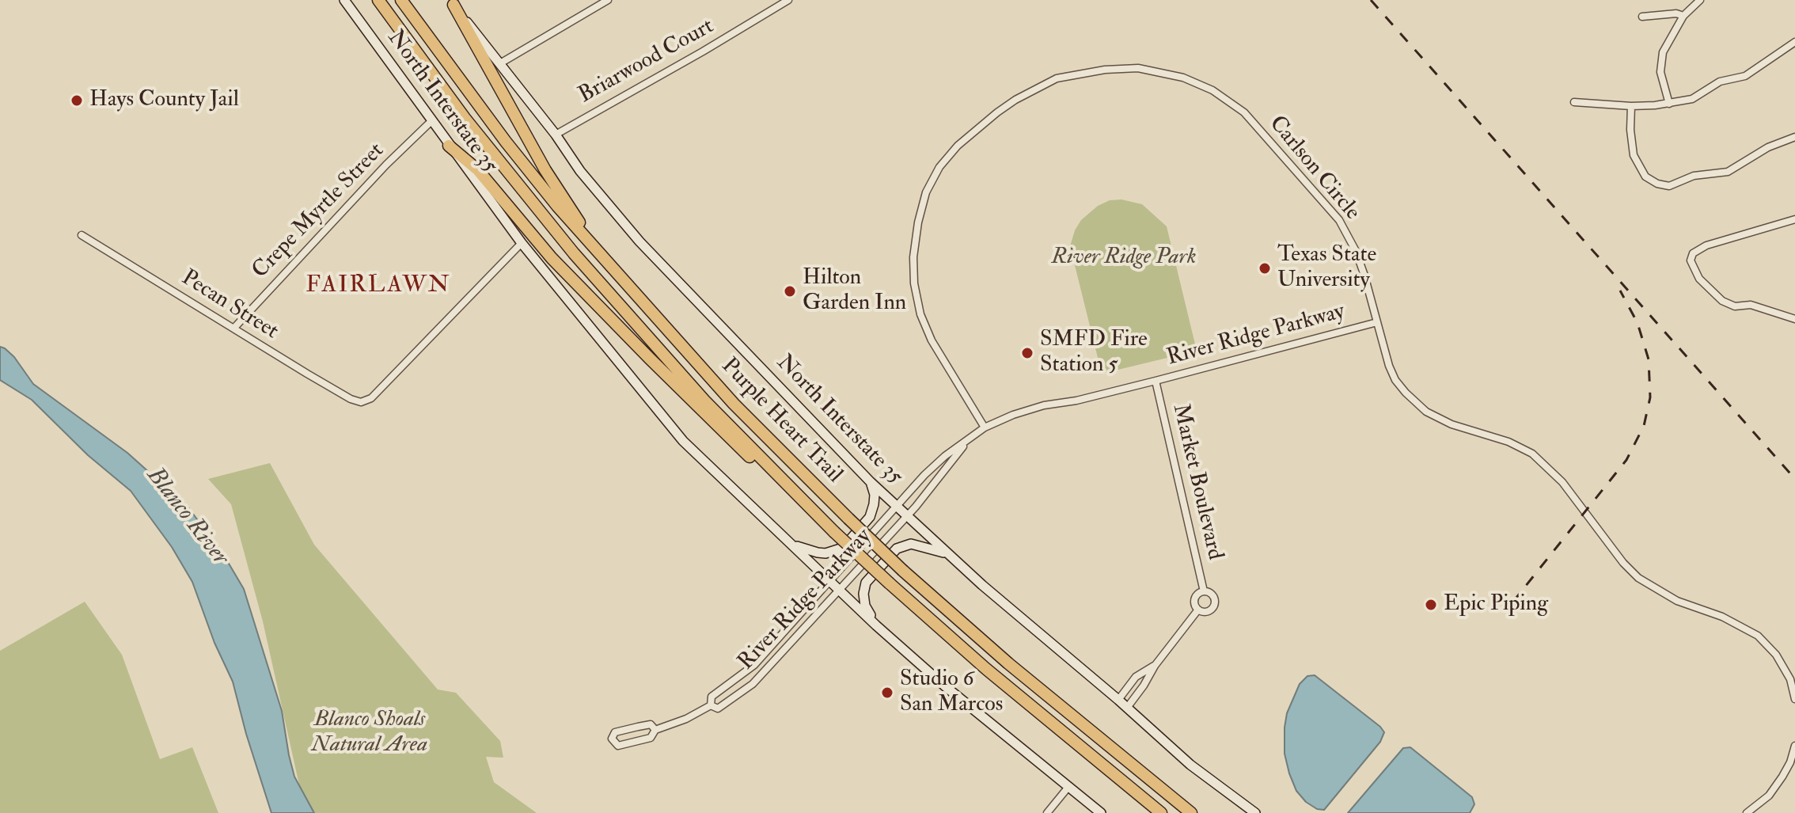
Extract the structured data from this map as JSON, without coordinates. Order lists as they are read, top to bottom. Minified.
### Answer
{"streets":{"highway":["Purple Heart Trail"],"main road":["North Interstate 35"],"street":["Briarwood Court","Carlson Circle","Crepe Myrtle Street","Pecan Street","River Ridge Parkway","Market Boulevard"]},"crossings":[["Briarwood Court","North Interstate 35"],["North Interstate 35","Crepe Myrtle Street"],["North Interstate 35","Pecan Street"],["North Interstate 35","River Ridge Parkway"],["North Interstate 35","Market Boulevard"],["Carlson Circle","River Ridge Parkway"],["Crepe Myrtle Street","Pecan Street"],["River Ridge Parkway","Market Boulevard"]],"districts":["FAIRLAWN"],"water":["Blanco River"],"parks":["River Ridge Park","Blanco Shoals Natural Area"],"places":["Hays County Jail","Texas State University","Hilton Garden Inn","SMFD Fire Station 5","Epic Piping","Studio 6 San Marcos"]}
